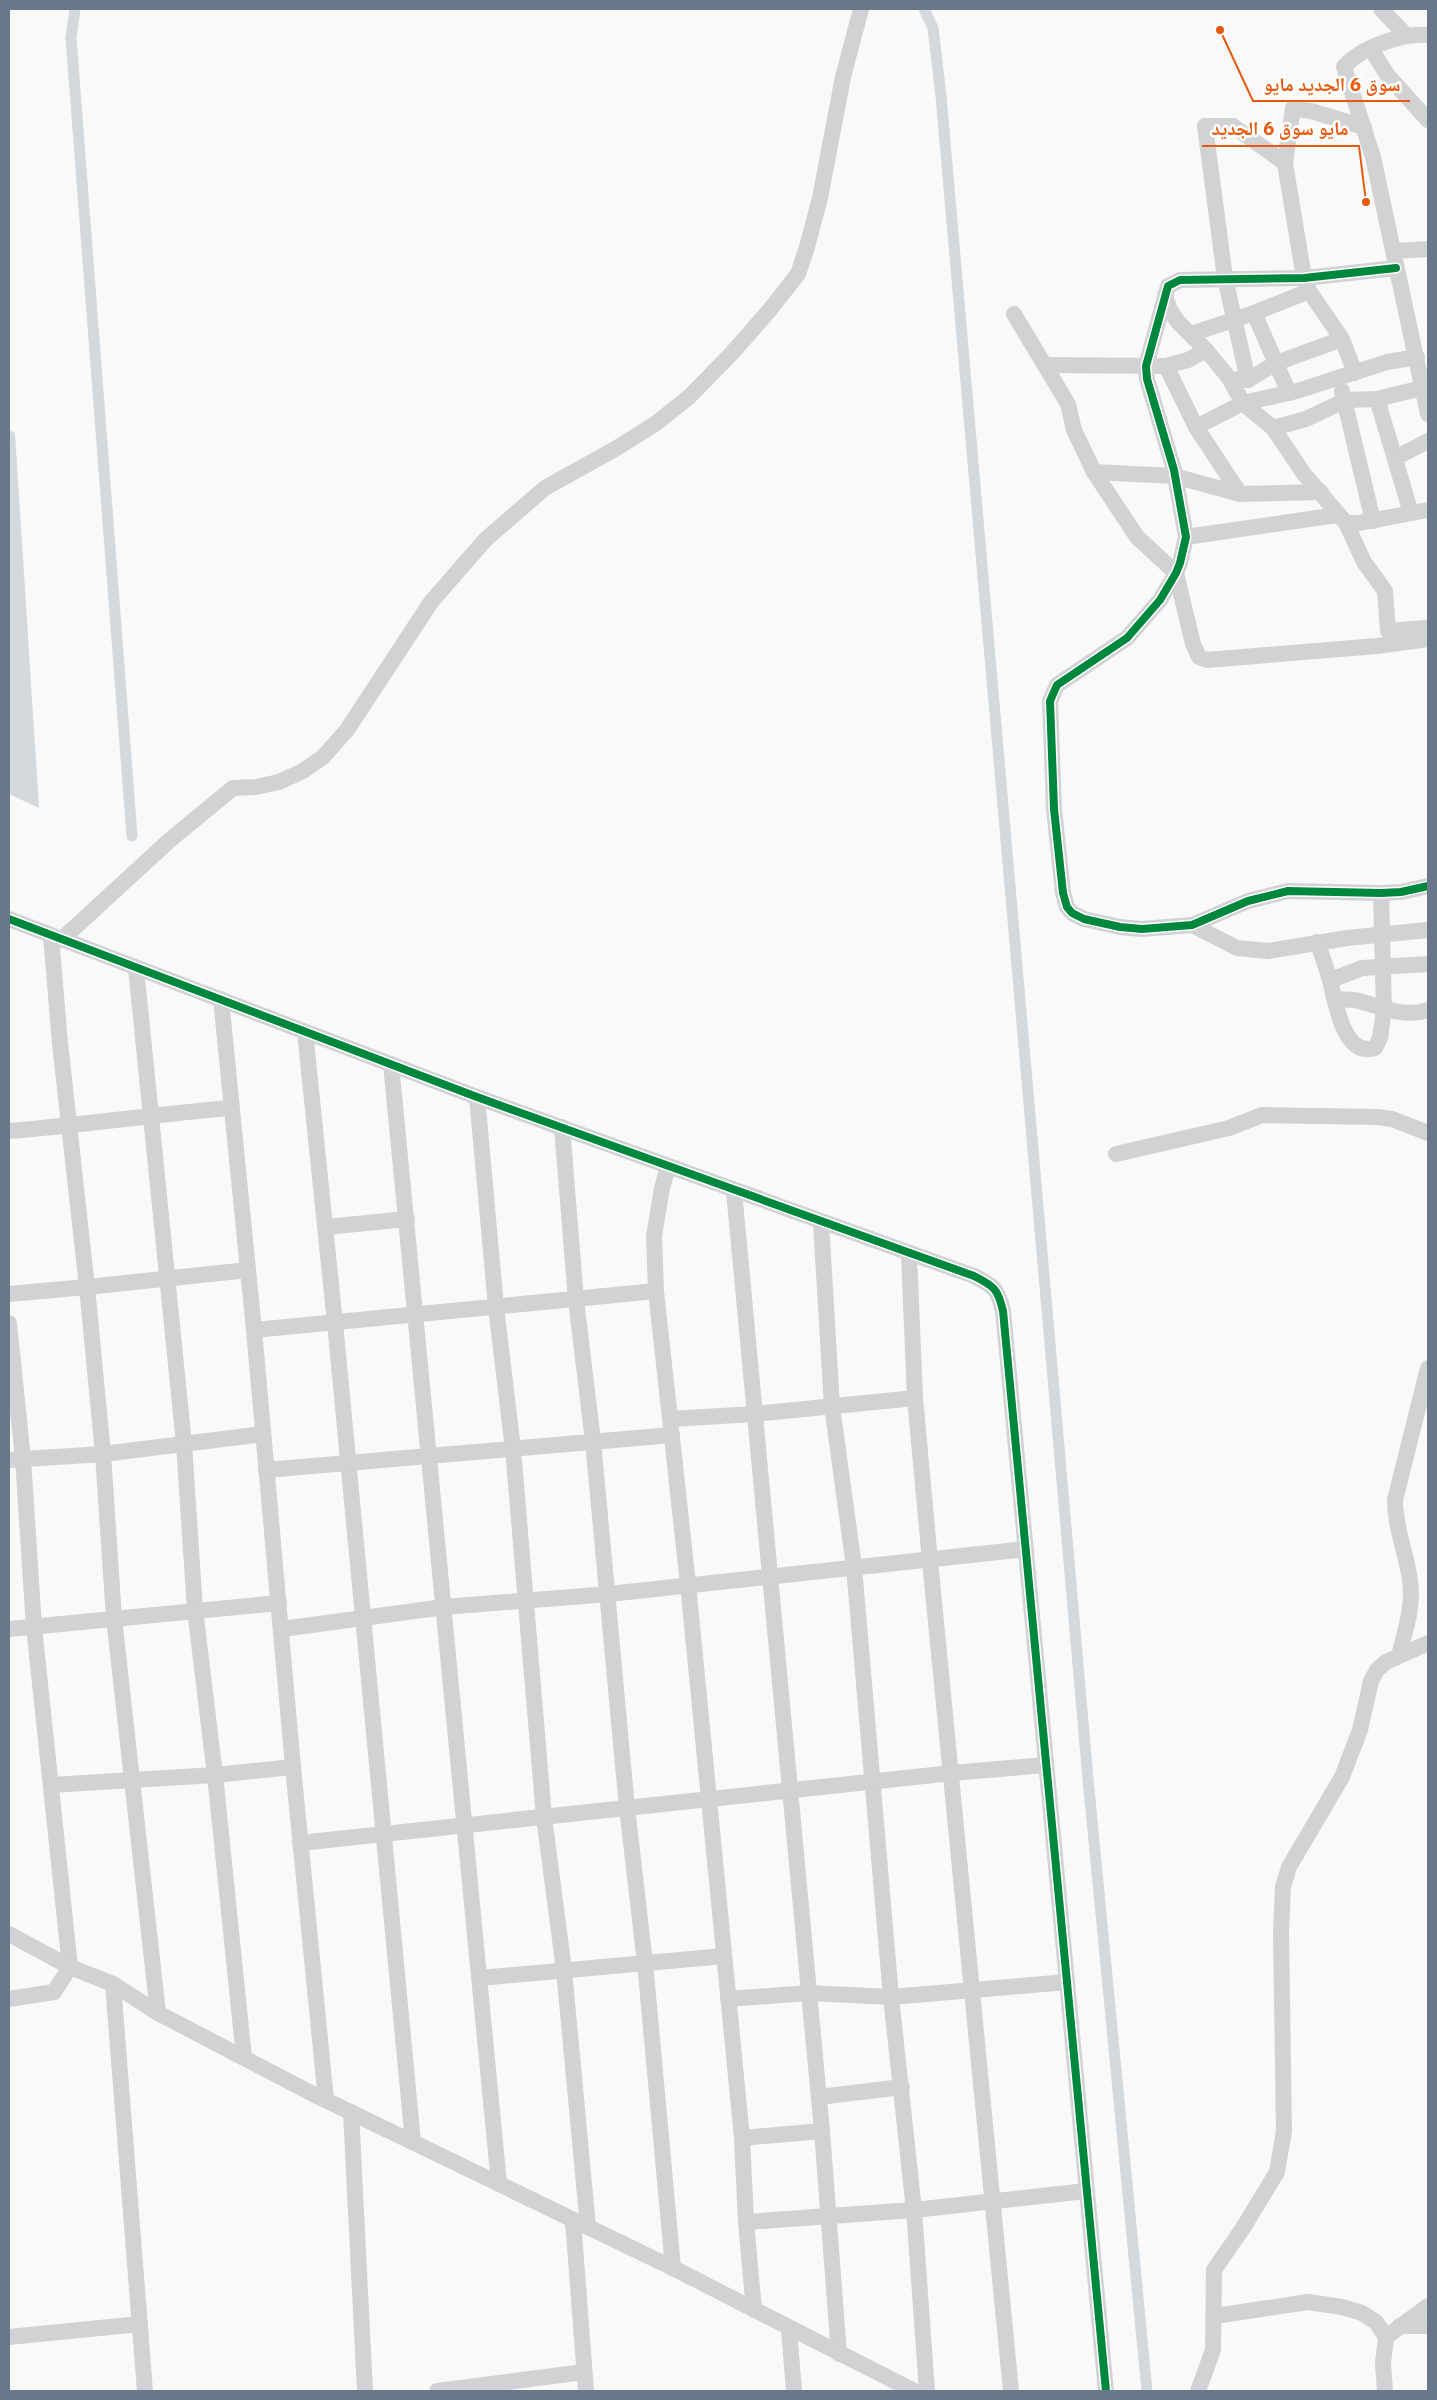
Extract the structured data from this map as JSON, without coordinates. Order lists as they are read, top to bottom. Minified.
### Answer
{"places":["سوق 6 الجديد مايو","مايو سوق 6 الجديد"]}
